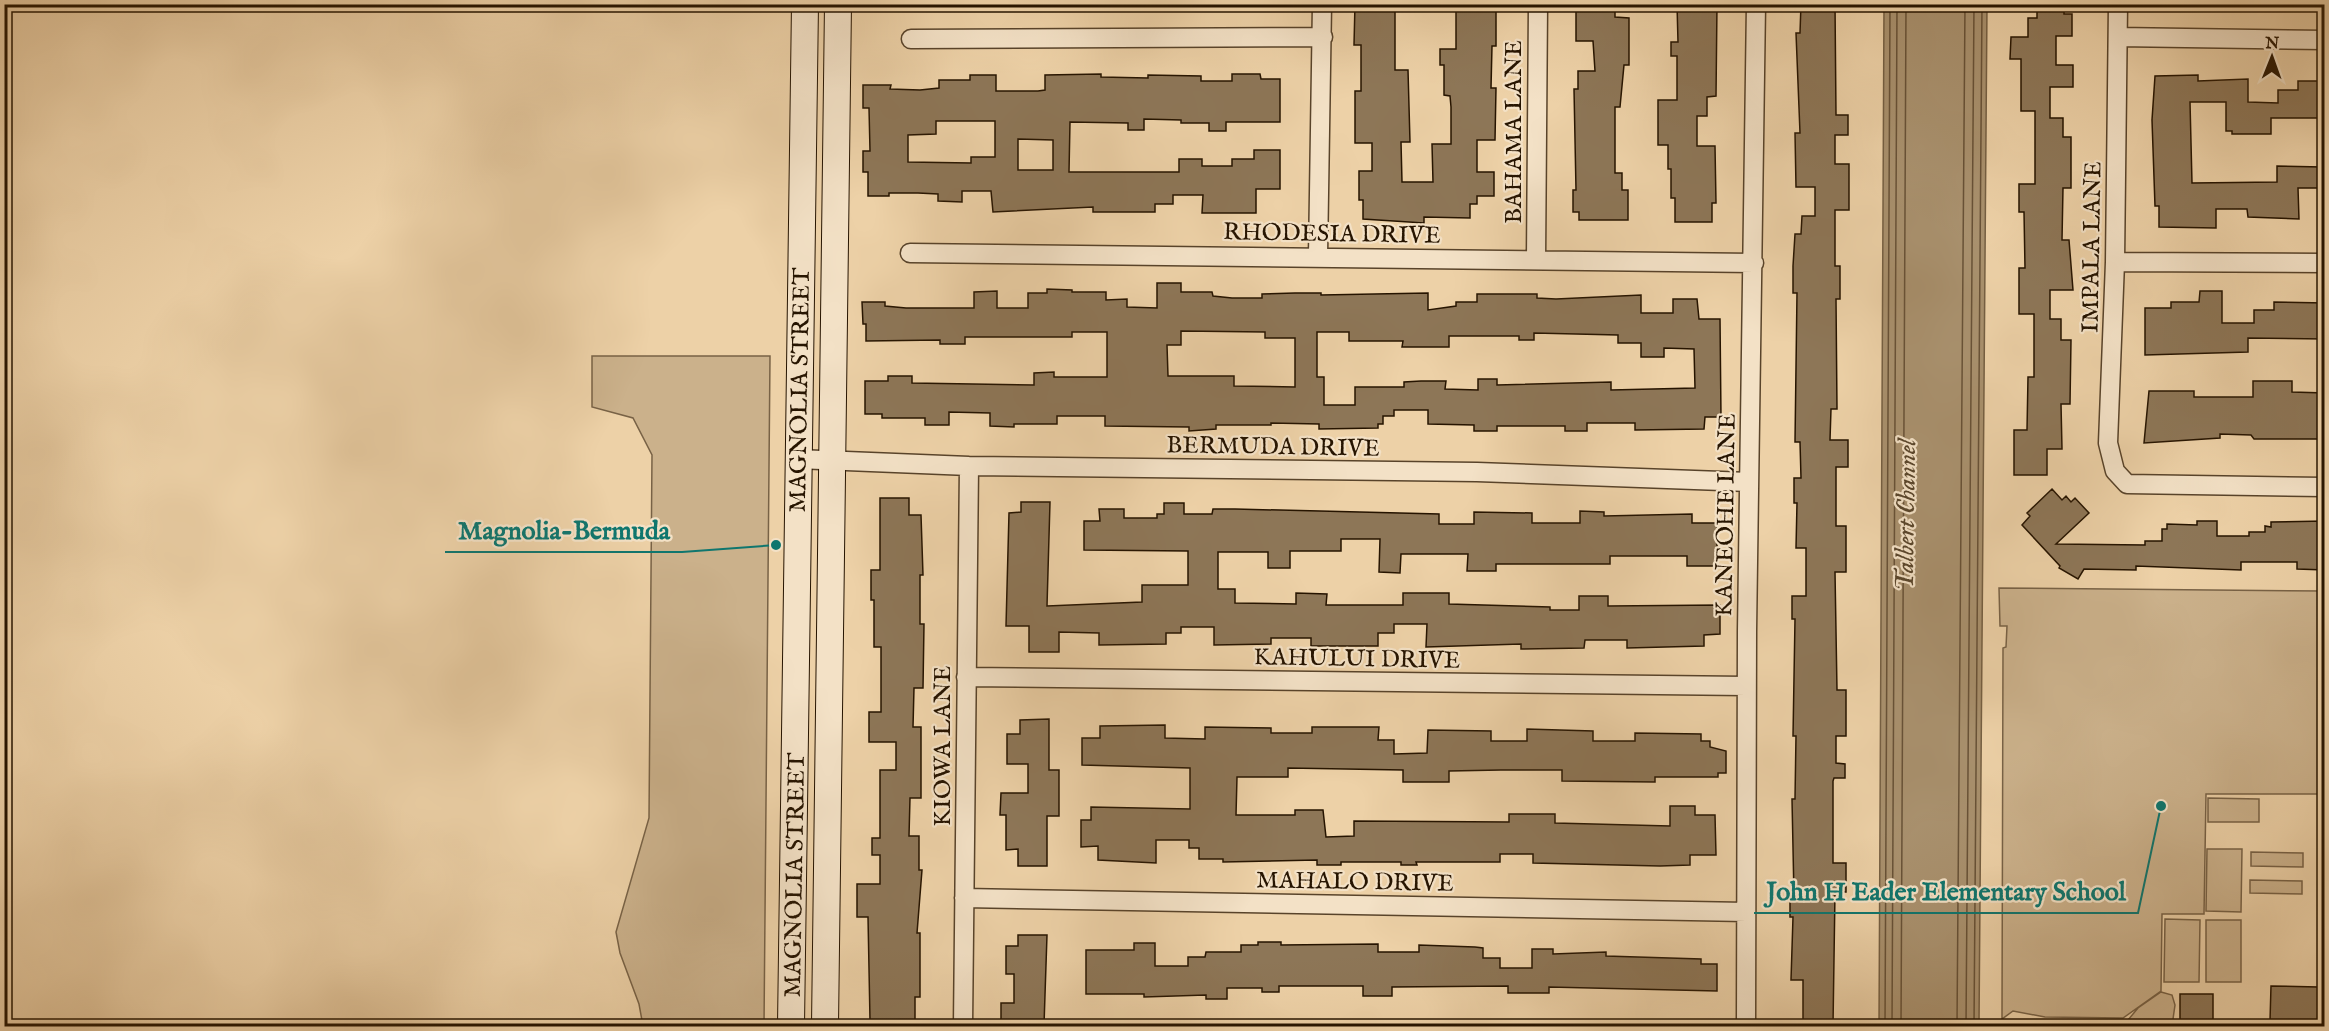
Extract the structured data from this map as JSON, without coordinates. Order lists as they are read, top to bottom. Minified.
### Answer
{"streets":{"main road":["MAGNOLIA STREET"],"street":["BAHAMA LANE","RHODESIA DRIVE","IMPALA LANE","BERMUDA DRIVE","KANEOHE LANE","KAHULUI DRIVE","KIOWA LANE","MAHALO DRIVE"]},"crossings":[["BAHAMA LANE","RHODESIA DRIVE"],["RHODESIA DRIVE","KANEOHE LANE"],["MAGNOLIA STREET","BERMUDA DRIVE"],["BERMUDA DRIVE","KANEOHE LANE"],["BERMUDA DRIVE","KIOWA LANE"],["KANEOHE LANE","KAHULUI DRIVE"],["KANEOHE LANE","MAHALO DRIVE"],["KAHULUI DRIVE","KIOWA LANE"],["KIOWA LANE","MAHALO DRIVE"]],"water":["Talbert Channel"],"places":["Magnolia-Bermuda","John H Eader Elementary School"],"north":"top"}
